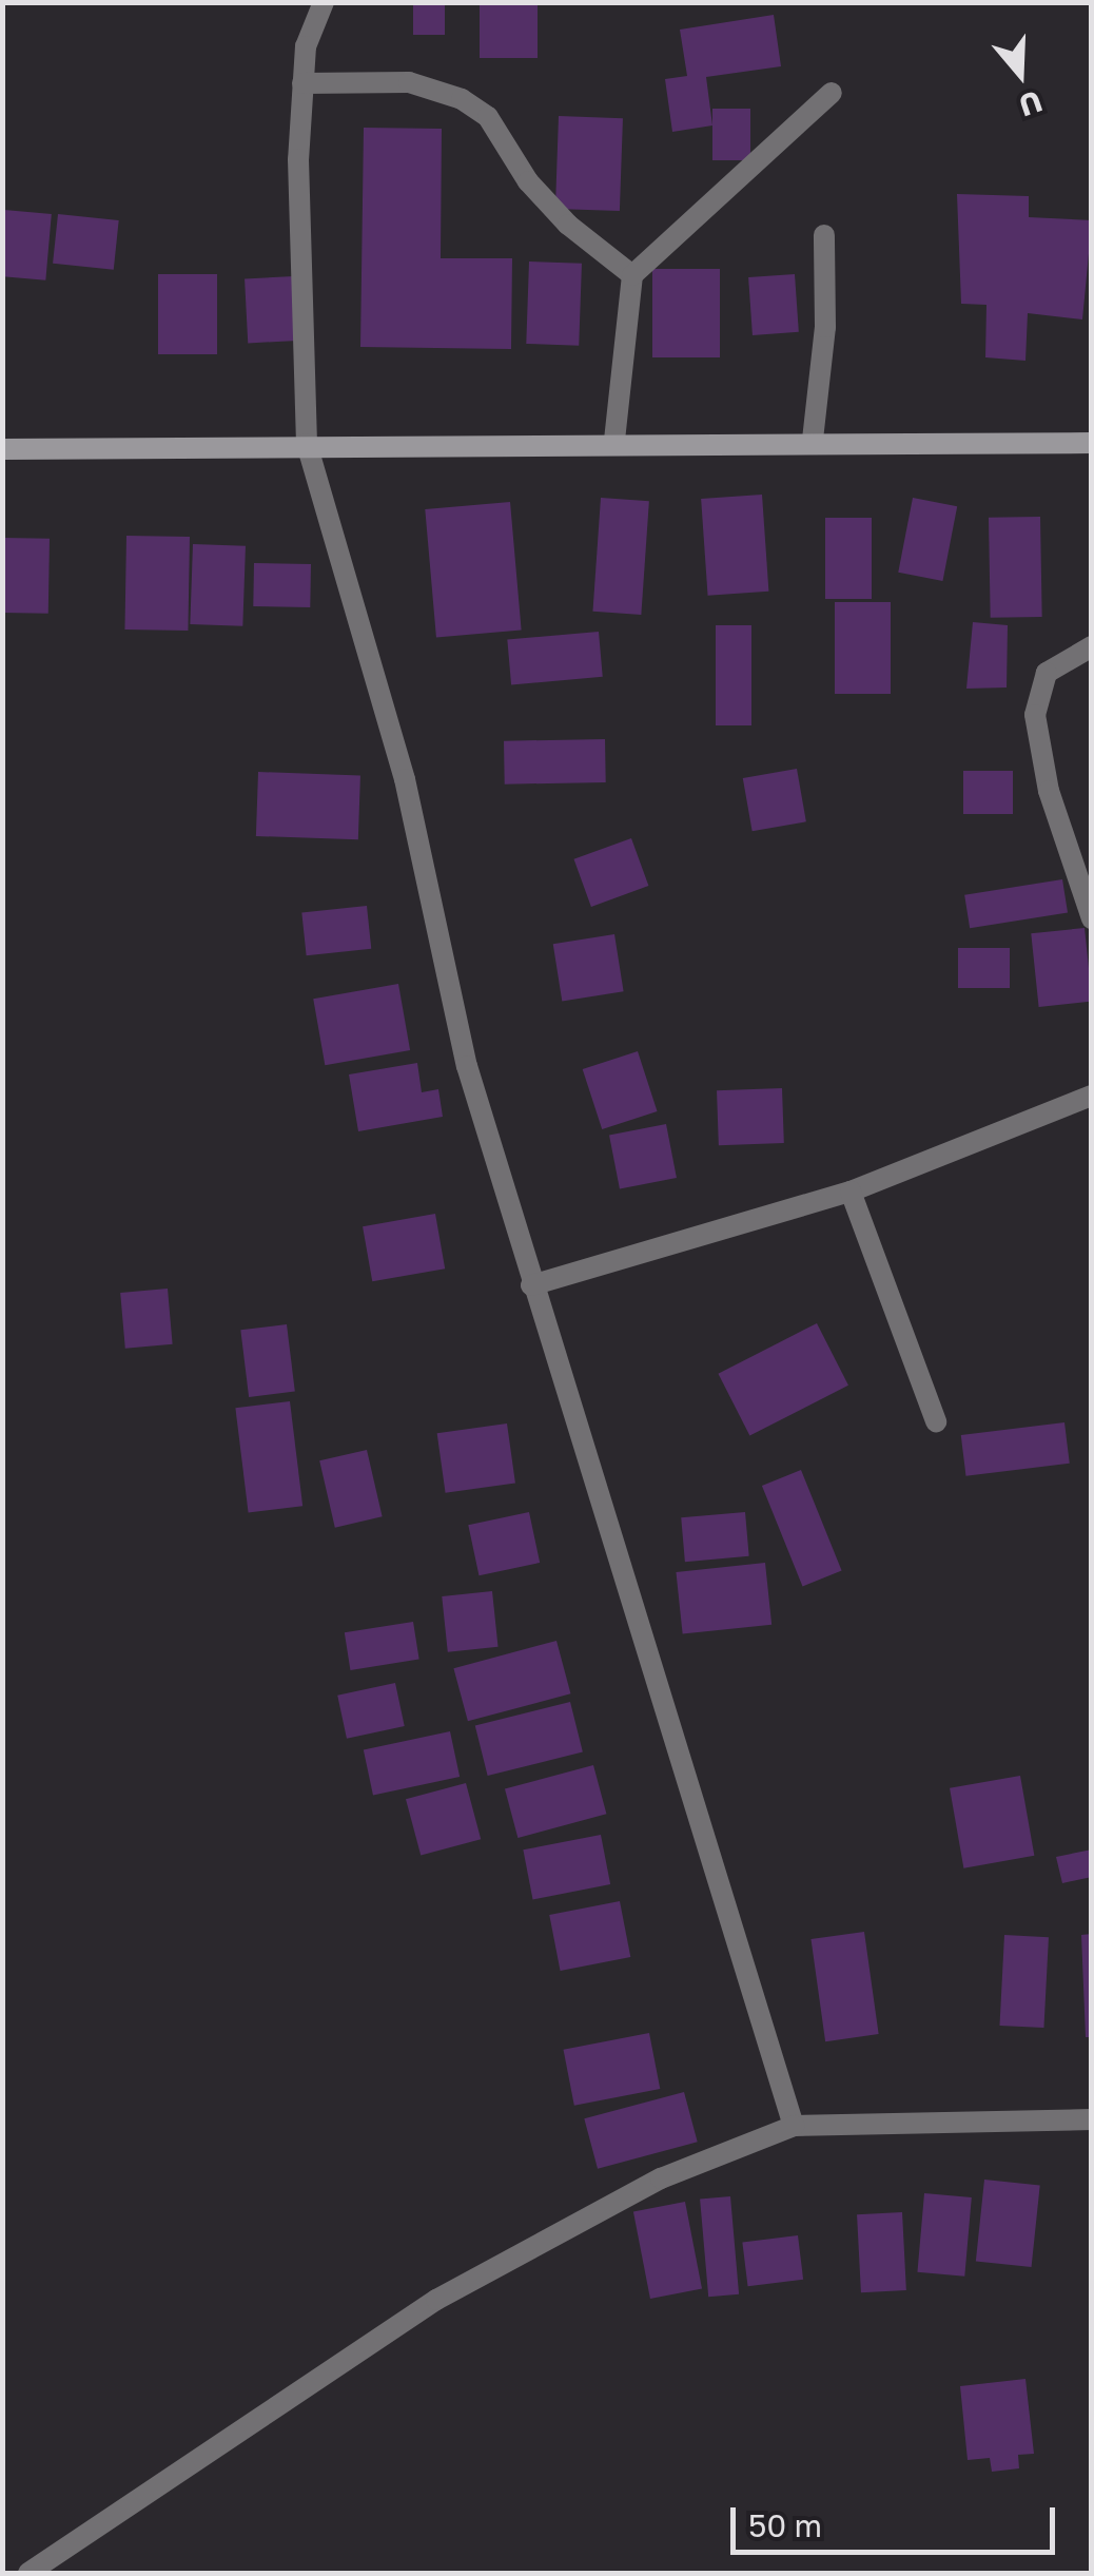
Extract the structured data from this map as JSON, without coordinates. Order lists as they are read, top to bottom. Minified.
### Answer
{"scale_bar":"50 m","north":"bottom"}
